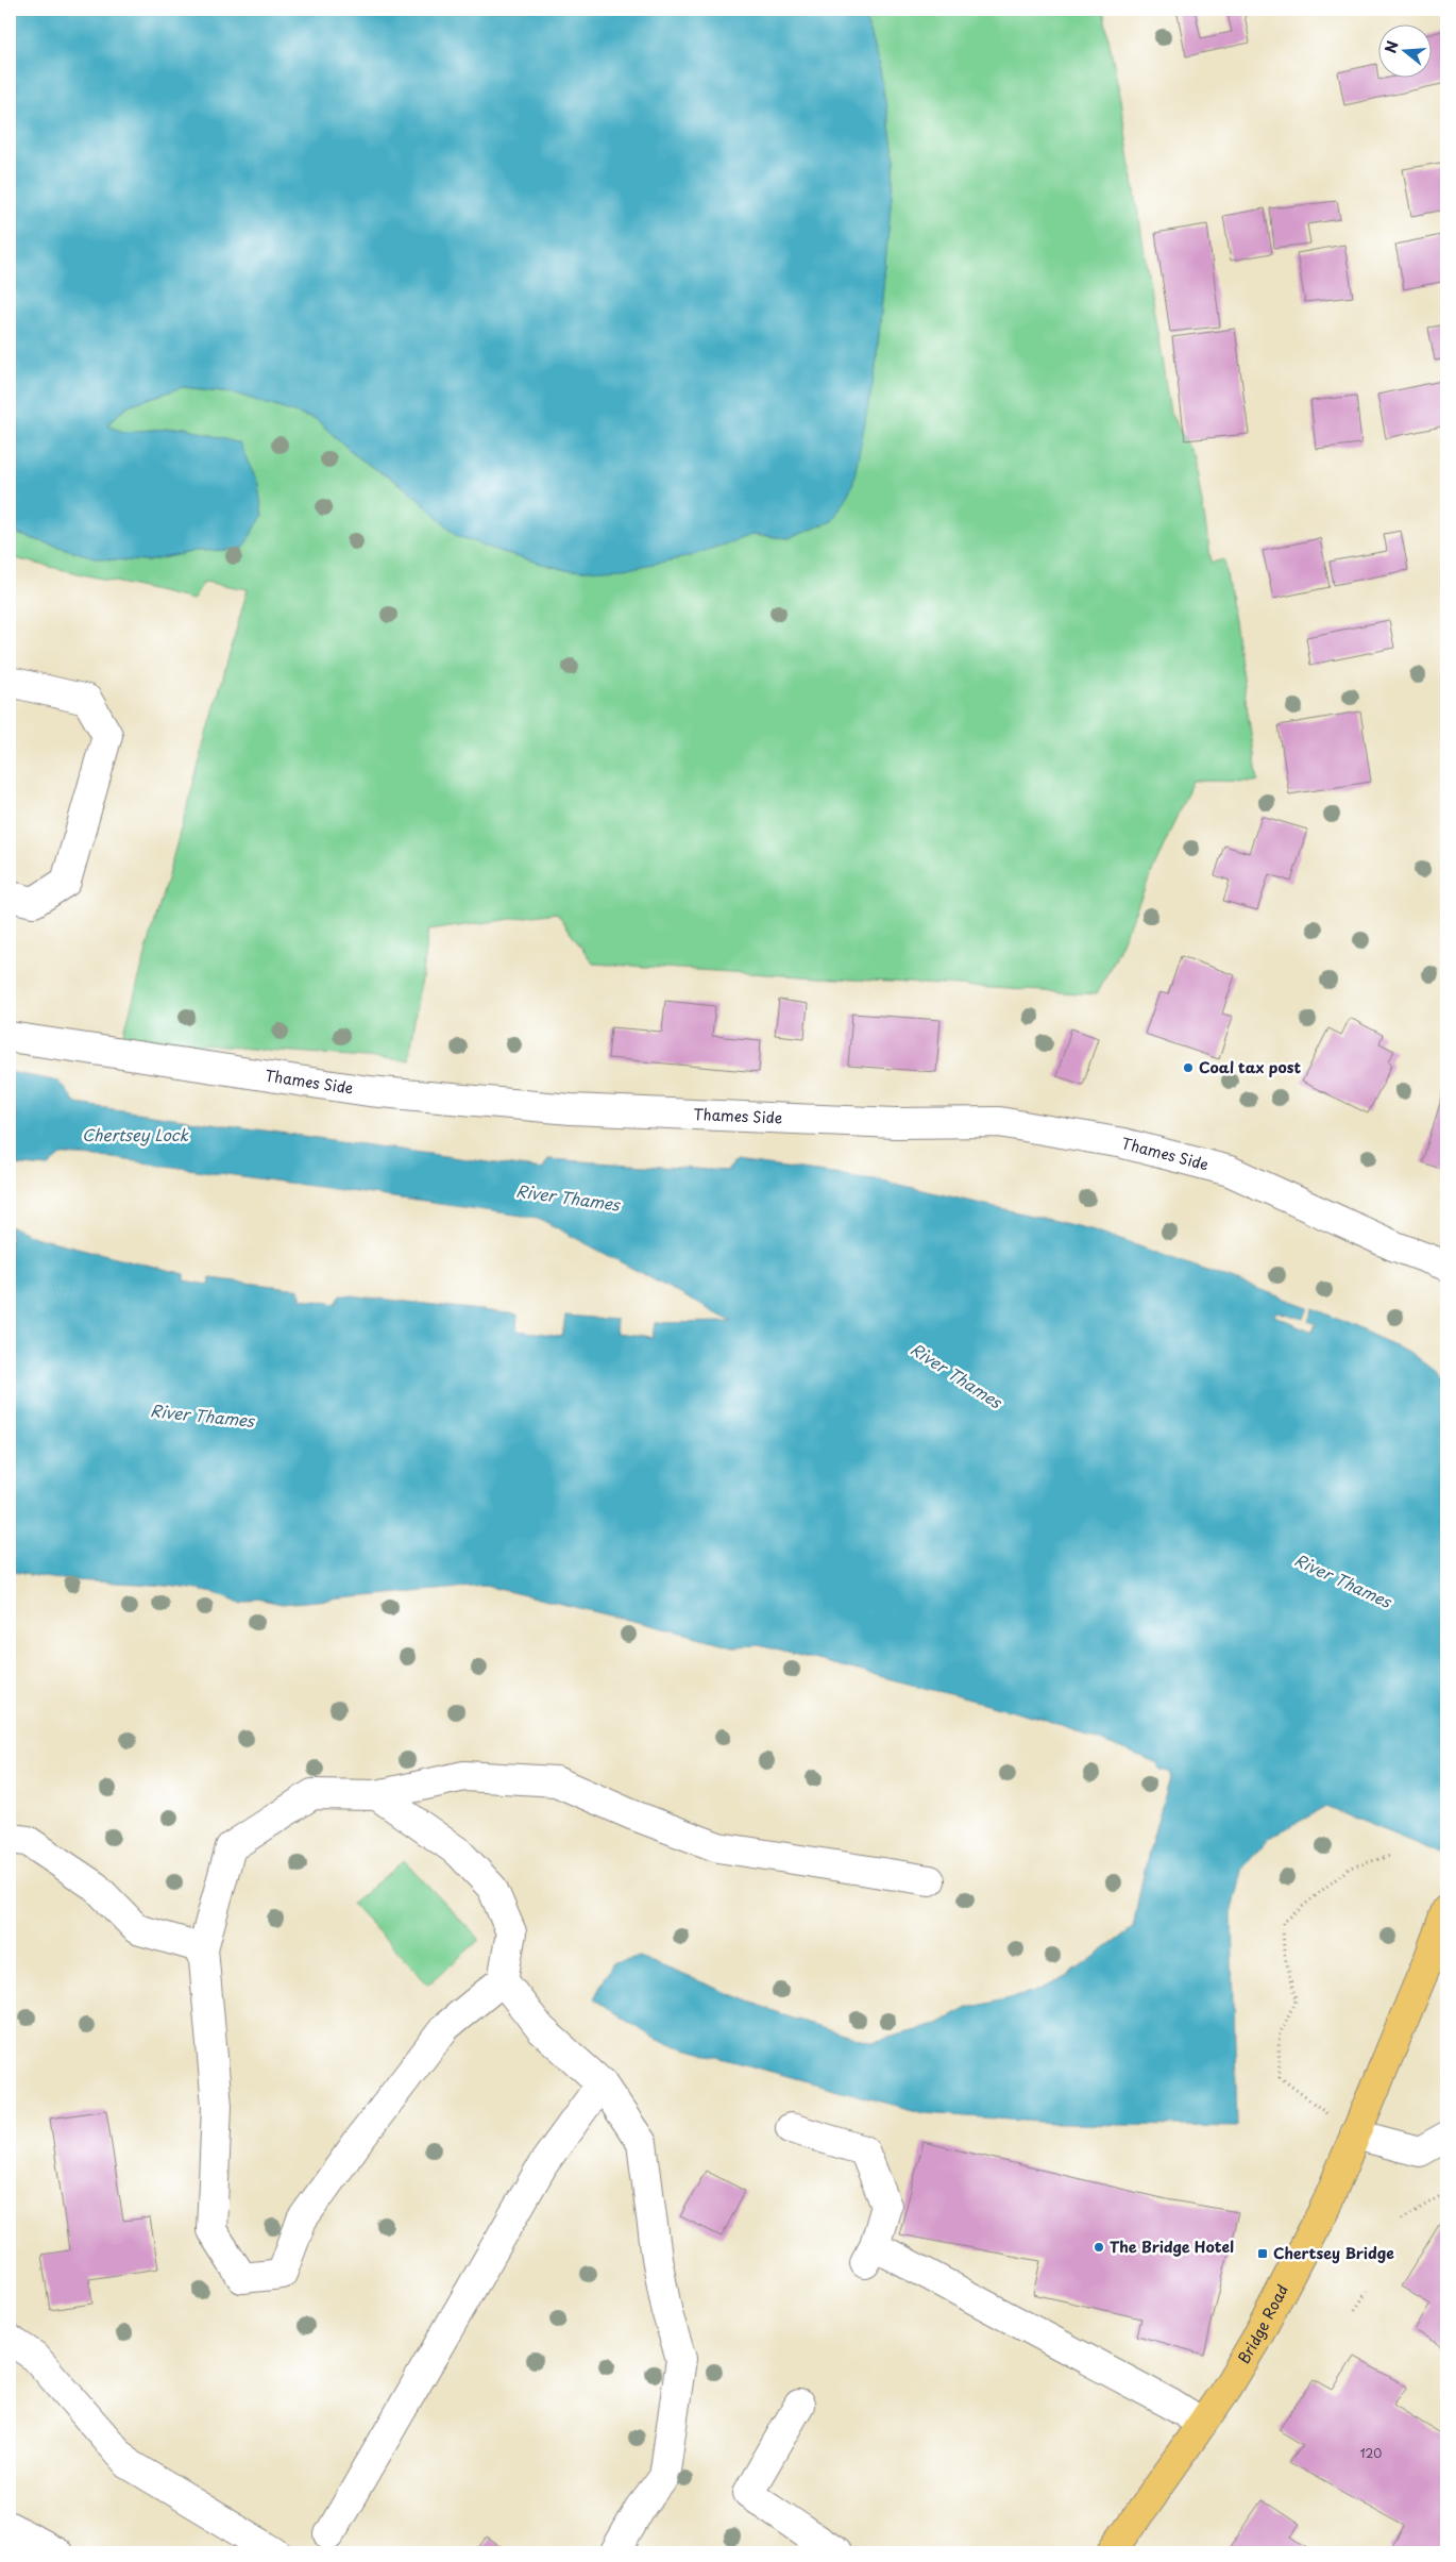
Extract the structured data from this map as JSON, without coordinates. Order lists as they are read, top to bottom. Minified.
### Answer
{"streets":{"main road":["Bridge Road"],"street":["Thames Side"]},"water":["Chertsey Lock","River Thames"],"places":{"other":["Coal tax post","The Bridge Hotel"],"transit":["Chertsey Bridge"]},"house_numbers":["120"],"north":"left"}
